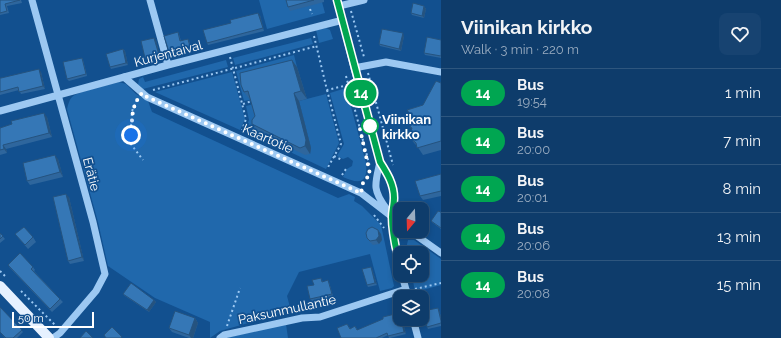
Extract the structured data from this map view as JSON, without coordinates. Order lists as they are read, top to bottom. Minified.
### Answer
{"streets":{"street":["Kurjentaival","Kaartotie","Erätie","Paksunmullantie"]},"crossings":[["Kurjentaival","Kaartotie"],["Kurjentaival","Erätie"]],"places":["Viinikan kirkko"],"lines":["bus line 14"],"scale_bar":"50 m","north":"bottom","page":{"on_map":"14","heading":["Viinikan kirkko","Walk · 3 min · 220 m"],"list":[{"mark":"14","name":"Bus","note":"19:54","value":"1 min"},{"mark":"14","name":"Bus","note":"20:00","value":"7 min"},{"mark":"14","name":"Bus","note":"20:01","value":"8 min"},{"mark":"14","name":"Bus","note":"20:06","value":"13 min"},{"mark":"14","name":"Bus","note":"20:08","value":"15 min"}],"scale":"50 m"}}
